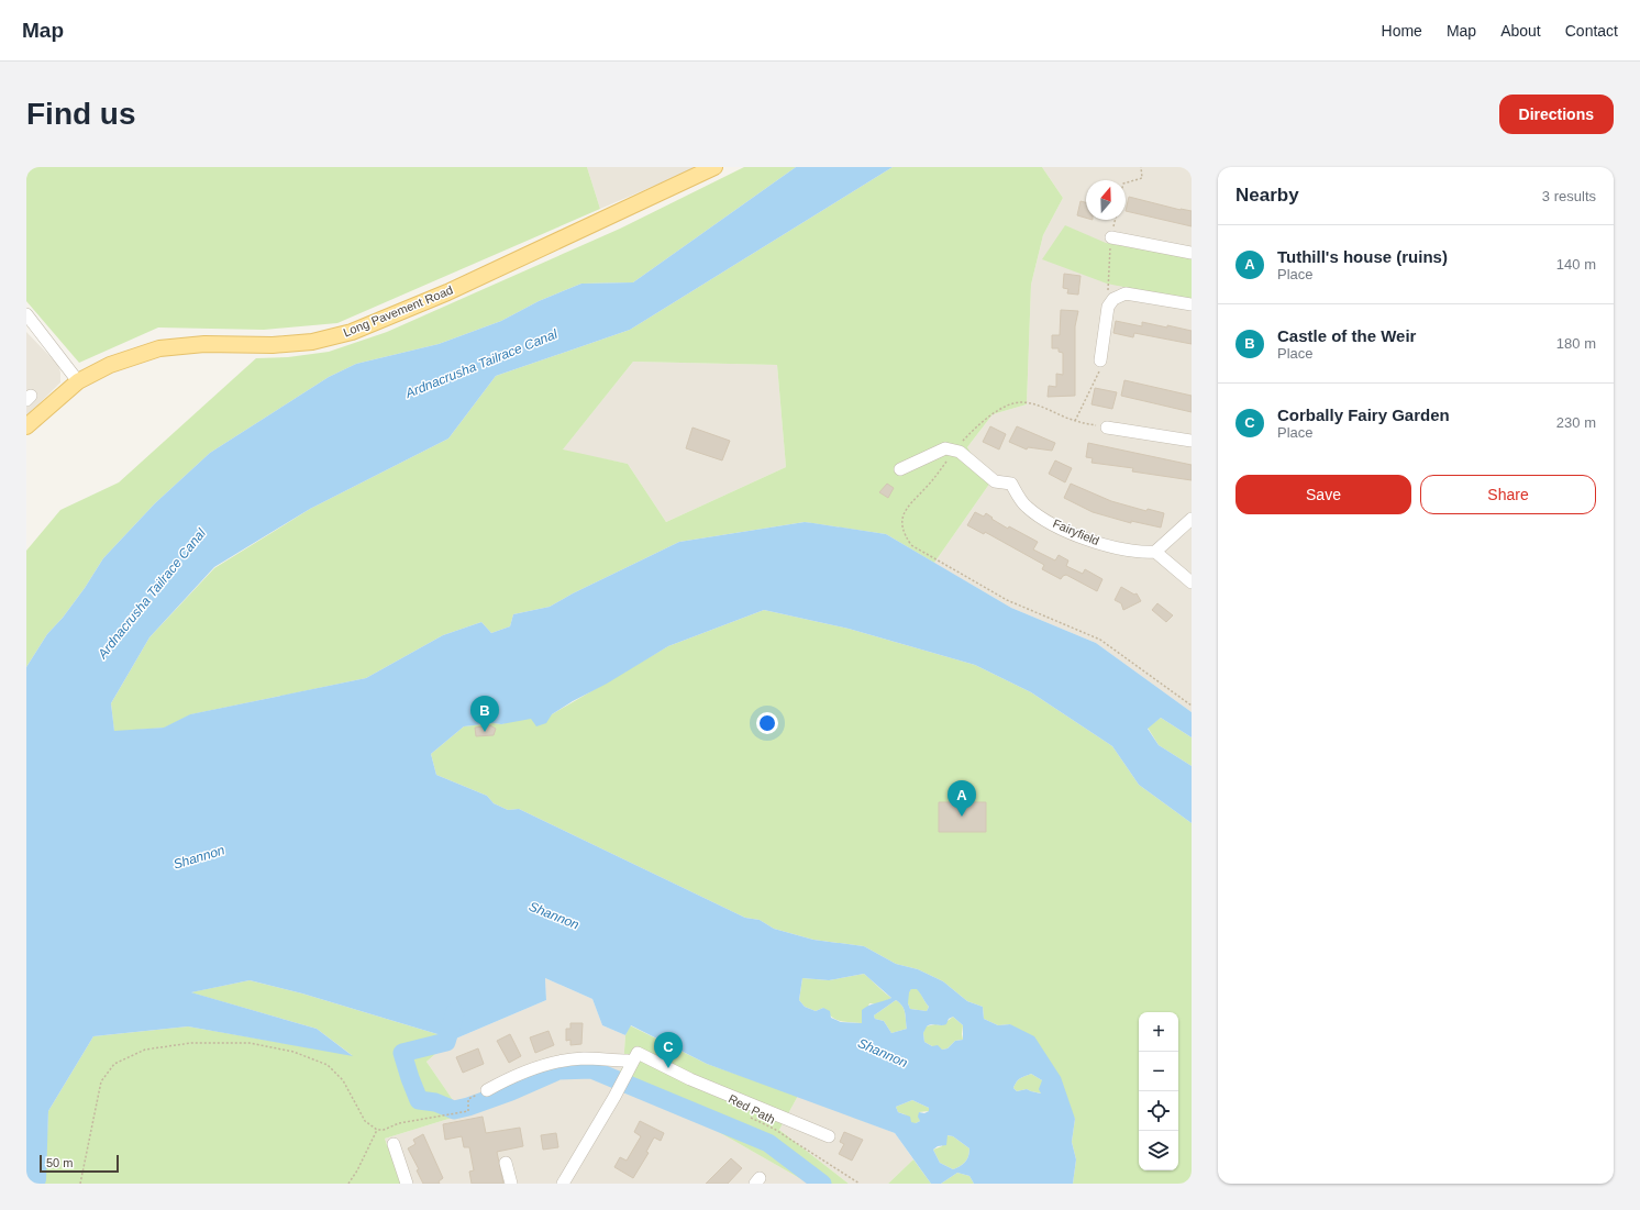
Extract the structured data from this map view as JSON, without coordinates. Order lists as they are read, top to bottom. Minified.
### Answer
{"streets":{"main road":["Long Pavement Road"],"street":["Fairyfield"],"path":["Red Path"]},"water":["Ardnacrusha Tailrace Canal","Shannon"],"scale_bar":"50 m","north":"top","page":{"header":"Map","nav":["Home","Map","About","Contact"],"buttons":["Directions",["Save","Share"]],"title":"Find us","heading":["Nearby","3 results"],"list":[{"mark":"A","name":"Tuthill's house (ruins)","note":"Place","value":"140 m"},{"mark":"B","name":"Castle of the Weir","note":"Place","value":"180 m"},{"mark":"C","name":"Corbally Fairy Garden","note":"Place","value":"230 m"}],"pins":["B","A","C"],"map_buttons":["+","−"],"scale":"50 m"}}
